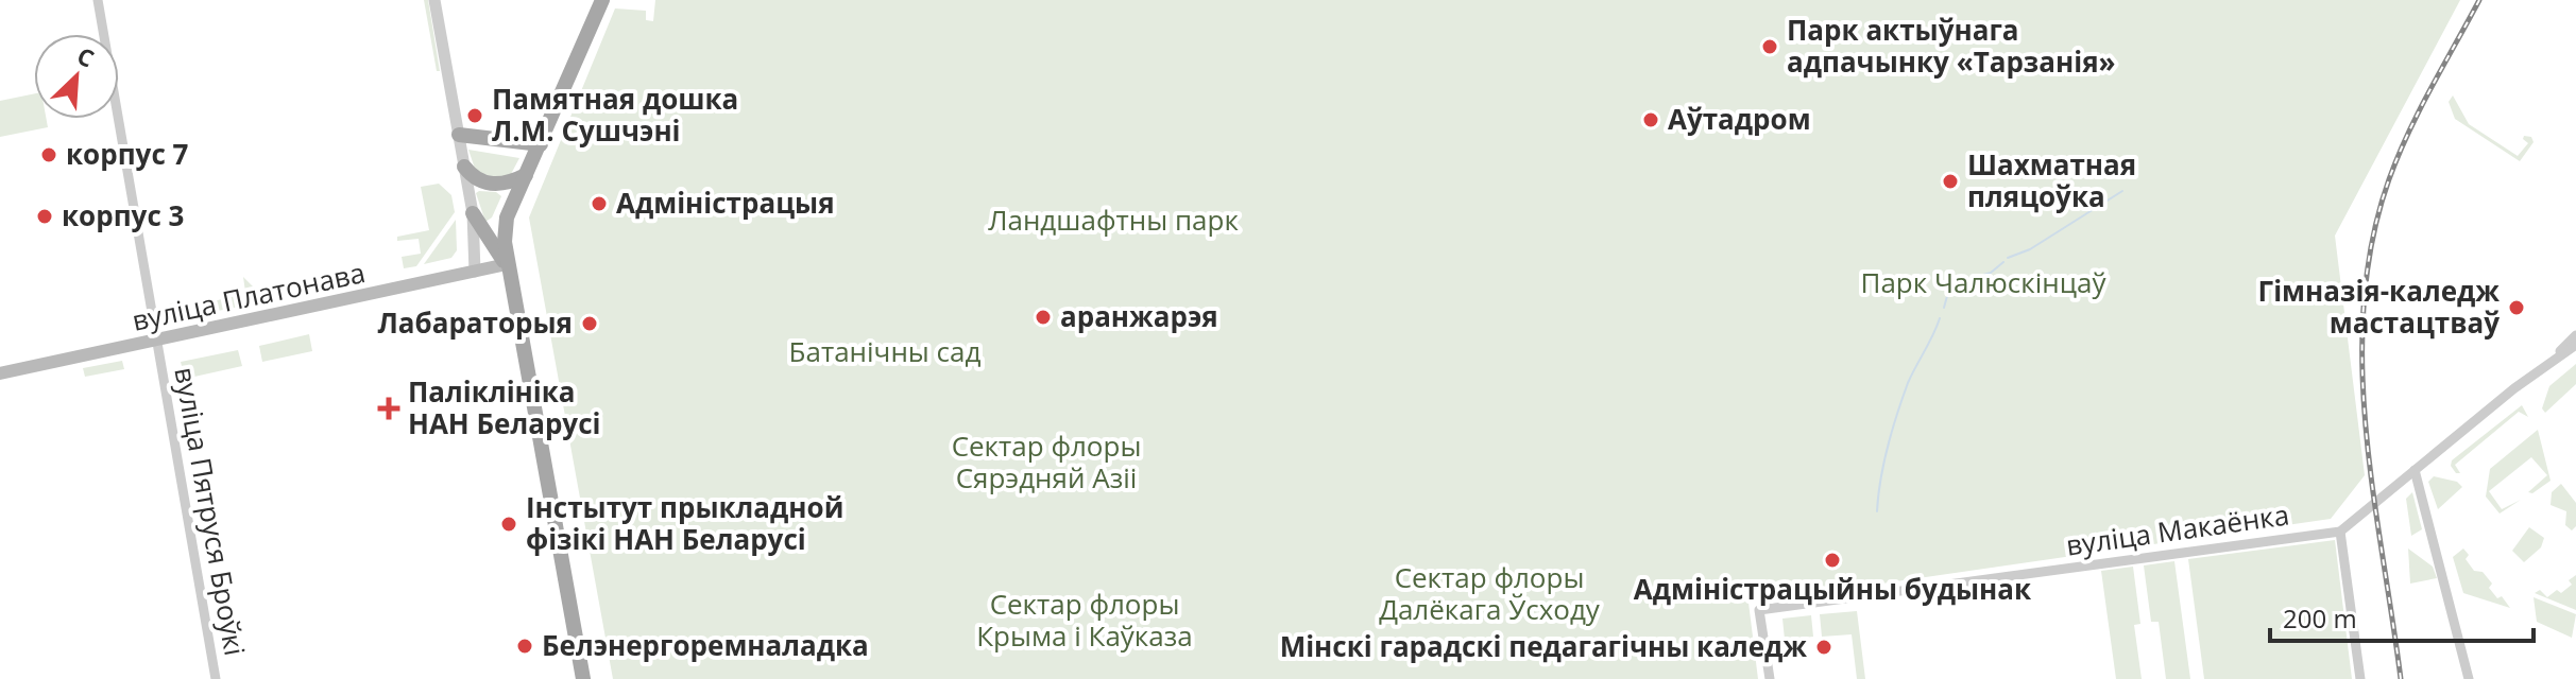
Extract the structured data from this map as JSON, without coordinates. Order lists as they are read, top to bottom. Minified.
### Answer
{"streets":{"main road":["вуліца Платонава"],"street":["вуліца Пятруся Броўкі","вуліца Макаёнка"]},"crossings":[["вуліца Платонава","вуліца Пятруся Броўкі"]],"parks":["Ландшафтны парк","Парк Чалюскінцаў","Батанічны сад","Сектар флоры Сярэдняй Азіі","Сектар флоры Далёкага Ўсходу","Сектар флоры Крыма і Каўказа"],"places":{"other":["Парк актыўнага адпачынку «Тарзанія»","Памятная дошка Л.М. Сушчэні","Аўтадром","корпус 7","Шахматная пляцоўка","Адміністрацыя","корпус 3","Гімназія-каледж мастацтваў","аранжарэя","Лабараторыя","Інстытут прыкладной фізікі НАН Беларусі","Адміністрацыйны будынак","Белэнергоремналадка","Мінскі гарадскі педагагічны каледж"],"health":["Паліклініка НАН Беларусі"]},"scale_bar":"200 m","north":"top right"}
